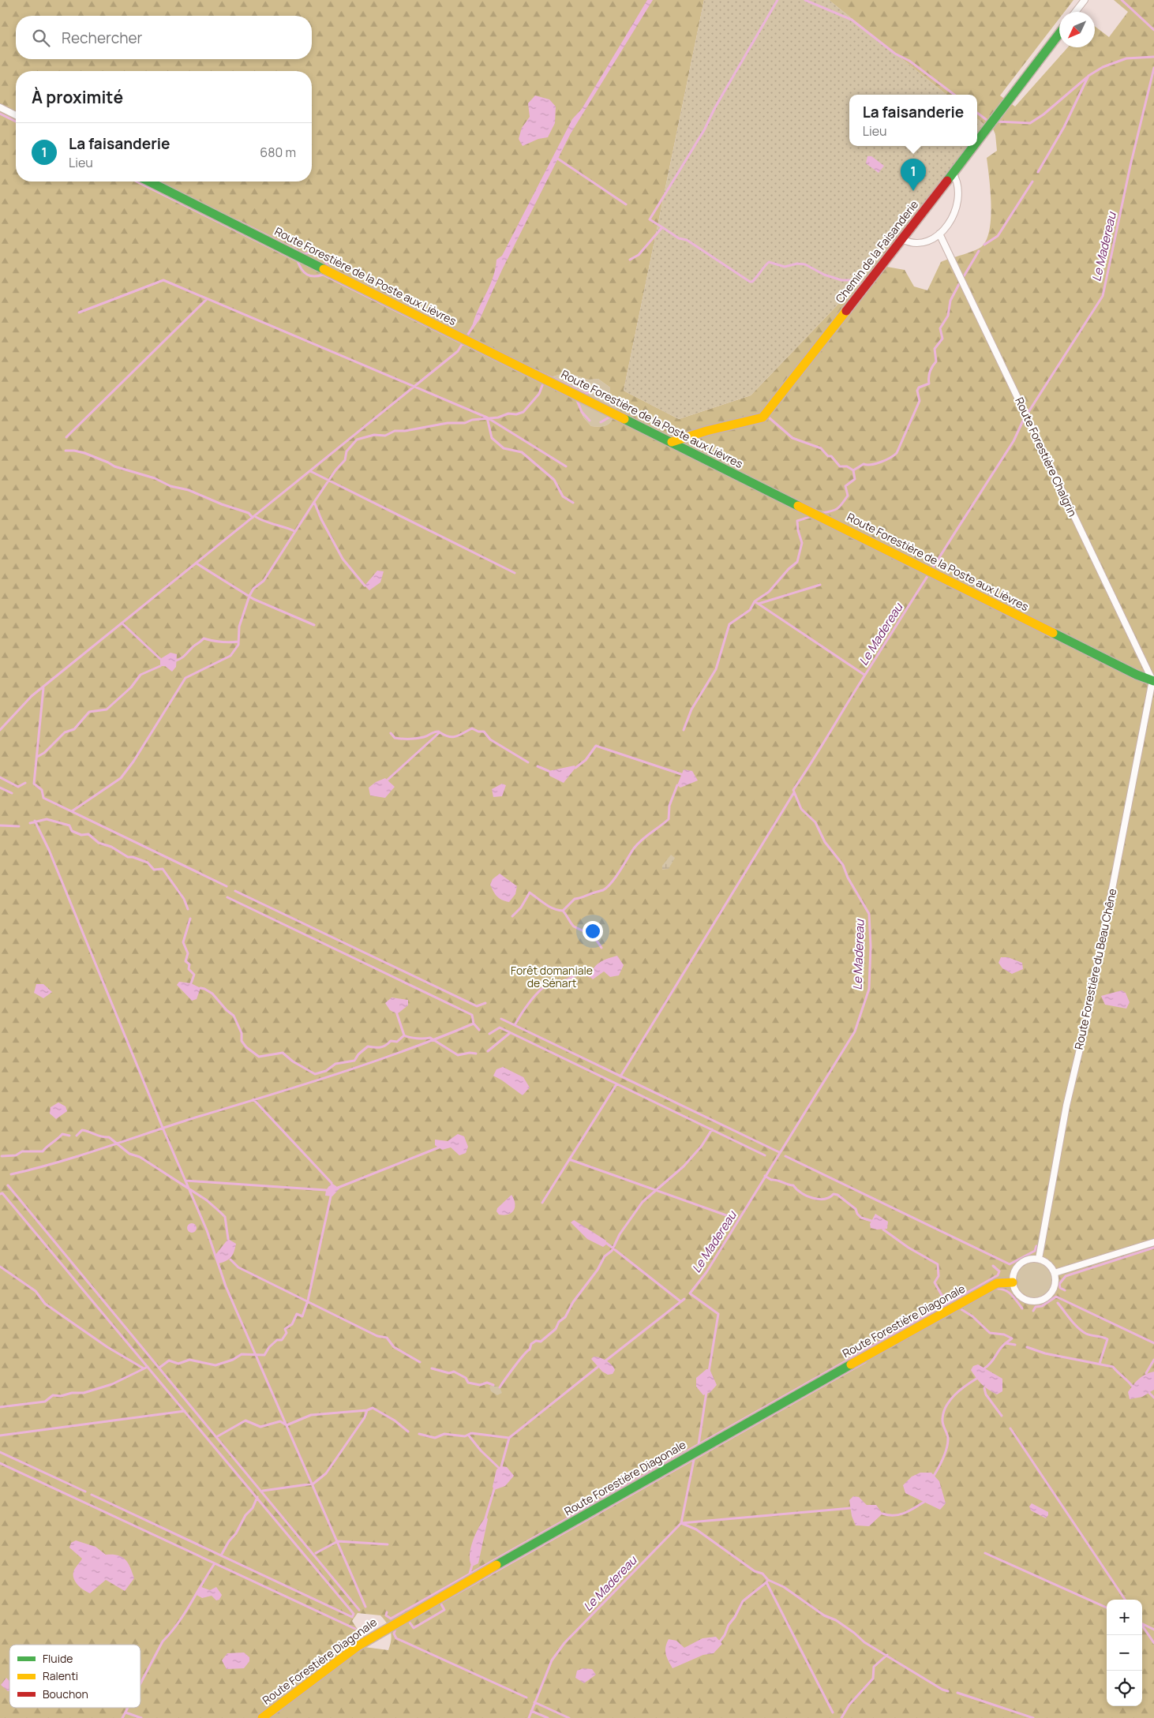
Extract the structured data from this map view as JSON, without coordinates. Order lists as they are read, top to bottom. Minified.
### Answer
{"streets":{"street":["Chemin de la Faisanderie","Route Forestière de la Poste aux Lièvres","Route Forestière Chalgrin","Route Forestière du Beau Chêne","Route Forestière Diagonale"]},"crossings":[["Chemin de la Faisanderie","Route Forestière de la Poste aux Lièvres"],["Route Forestière de la Poste aux Lièvres","Route Forestière Chalgrin"],["Route Forestière de la Poste aux Lièvres","Route Forestière du Beau Chêne"],["Route Forestière Chalgrin","Route Forestière du Beau Chêne"],["Route Forestière du Beau Chêne","Route Forestière Diagonale"]],"water":["Le Madereau"],"parks":["Forêt domaniale de Sénart"],"legend":["Fluide","Ralenti","Bouchon"],"north":"bottom left","page":{"search":"Rechercher","heading":"À proximité","popup":["La faisanderie","Lieu"],"list":[{"mark":"1","name":"La faisanderie","note":"Lieu","value":"680 m"}],"pins":"1","map_buttons":["+","−"]}}
